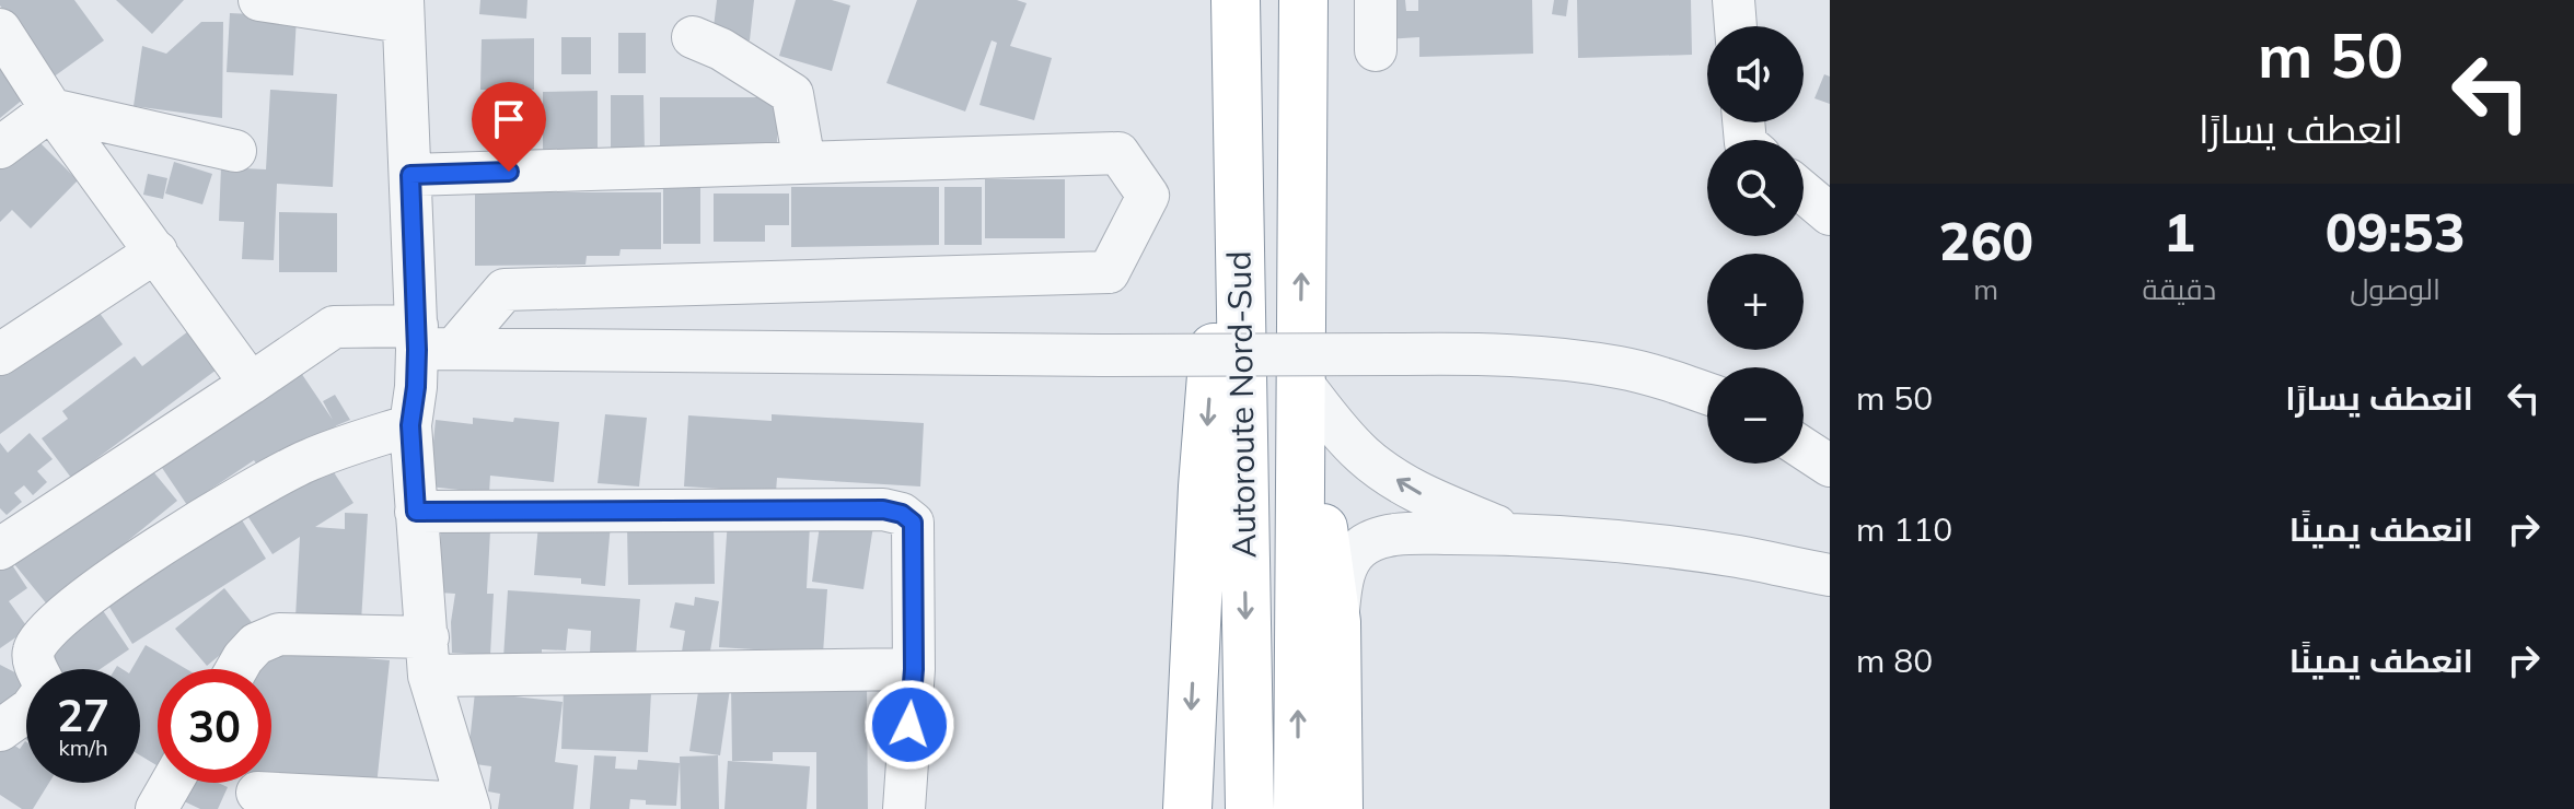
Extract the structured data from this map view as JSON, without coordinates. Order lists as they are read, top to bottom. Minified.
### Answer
{"streets":{"highway":["Autoroute Nord-Sud"]},"page":{"turn":["50 m","انعطف يسارًا"],"map_buttons":["+","−"],"eta":["09:53","الوصول","1","دقيقة","260","m"],"list":[{"name":"انعطف يسارًا","value":"50 m"},{"name":"انعطف يمينًا","value":"110 m"},{"name":"انعطف يمينًا","value":"80 m"}],"speed":"27 km/h","limit":"30"}}
